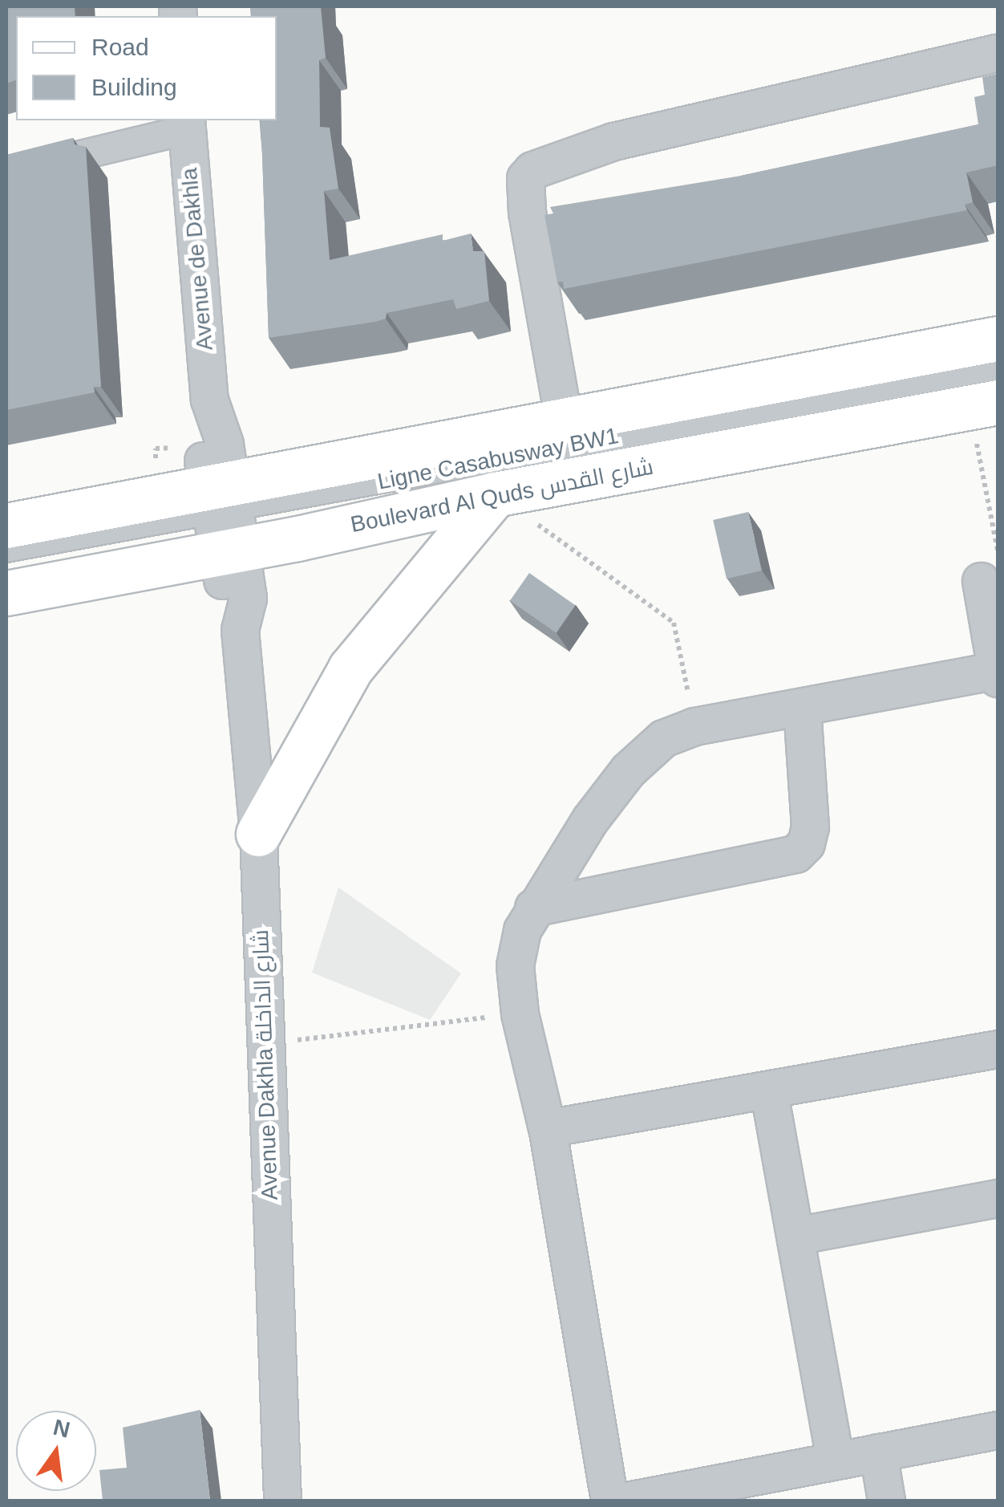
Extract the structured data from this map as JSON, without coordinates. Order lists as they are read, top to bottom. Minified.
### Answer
{"streets":{"main road":["Boulevard Al Quds شارع القدس"],"street":["Avenue de Dakhla","Avenue Dakhla شارع الداخلة"],"lane":["Ligne Casabusway BW1"]},"crossings":[["Avenue de Dakhla","Ligne Casabusway BW1"],["Avenue de Dakhla","Boulevard Al Quds شارع القدس"],["Avenue de Dakhla","Avenue Dakhla شارع الداخلة"],["Ligne Casabusway BW1","Boulevard Al Quds شارع القدس"],["Ligne Casabusway BW1","Avenue Dakhla شارع الداخلة"],["Boulevard Al Quds شارع القدس","Avenue Dakhla شارع الداخلة"]],"legend":["Road","Building"],"north":"top"}
